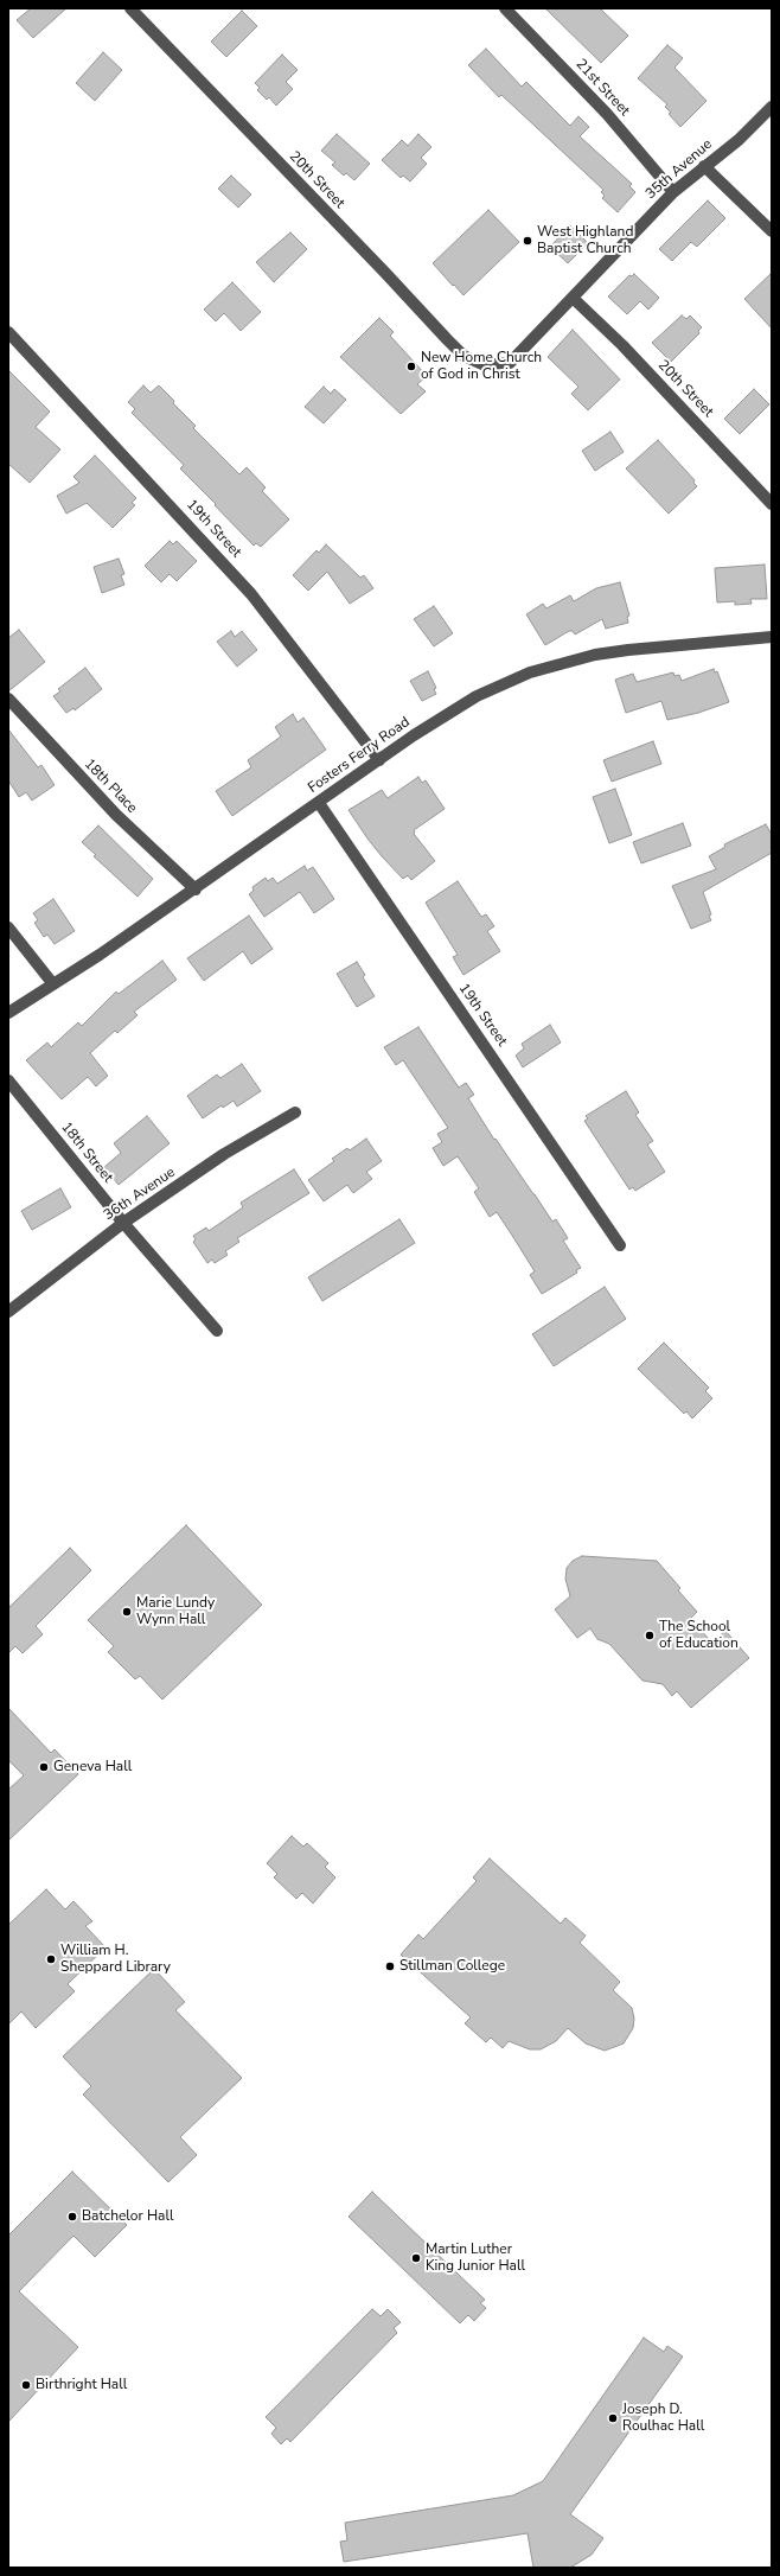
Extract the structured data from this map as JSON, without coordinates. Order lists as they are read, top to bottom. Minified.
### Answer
{"streets":{"street":["21st Street","35th Avenue","20th Street","19th Street","Fosters Ferry Road","18th Place","18th Street","36th Avenue"]},"crossings":[["21st Street","35th Avenue"],["35th Avenue","20th Street"],["19th Street","Fosters Ferry Road"],["Fosters Ferry Road","18th Place"],["18th Street","36th Avenue"]],"places":["West Highland Baptist Church","New Home Church of God in Christ","Marie Lundy Wynn Hall","The School of Education","Geneva Hall","William H. Sheppard Library","Stillman College","Batchelor Hall","Martin Luther King Junior Hall","Birthright Hall","Joseph D. Roulhac Hall"]}
